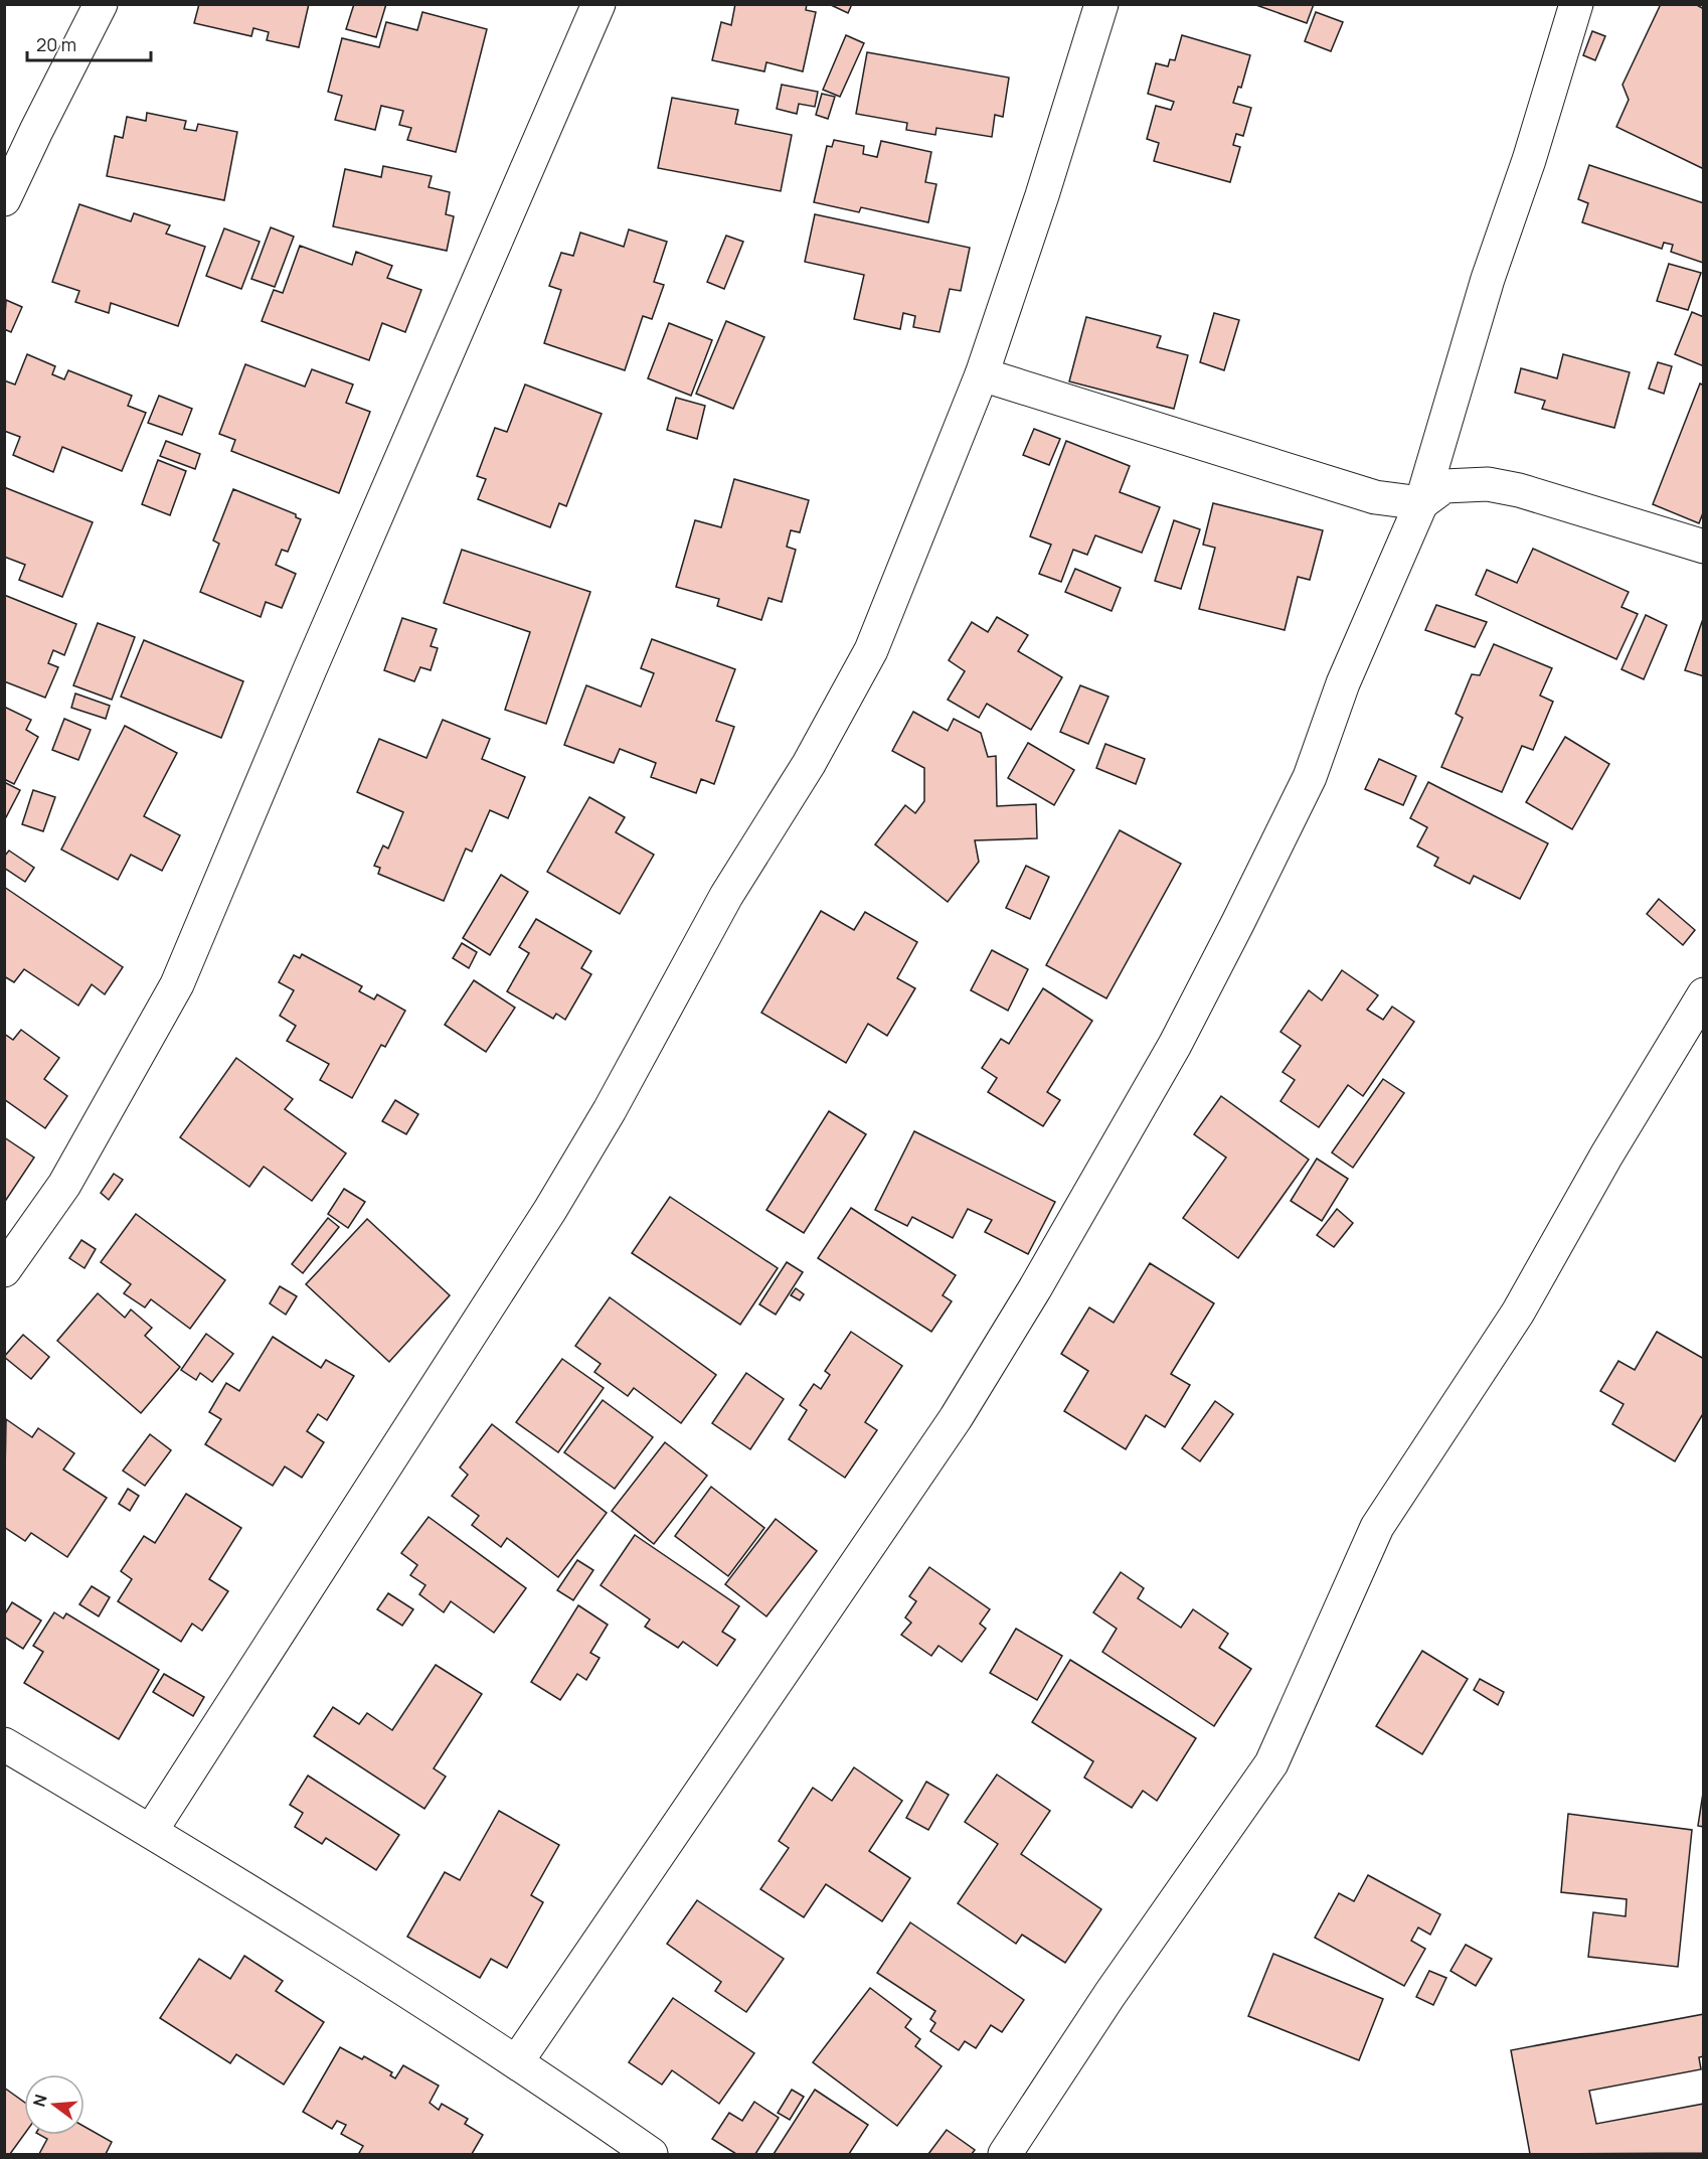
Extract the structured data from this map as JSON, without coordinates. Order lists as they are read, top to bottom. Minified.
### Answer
{"scale_bar":"20 m","north":"left"}
